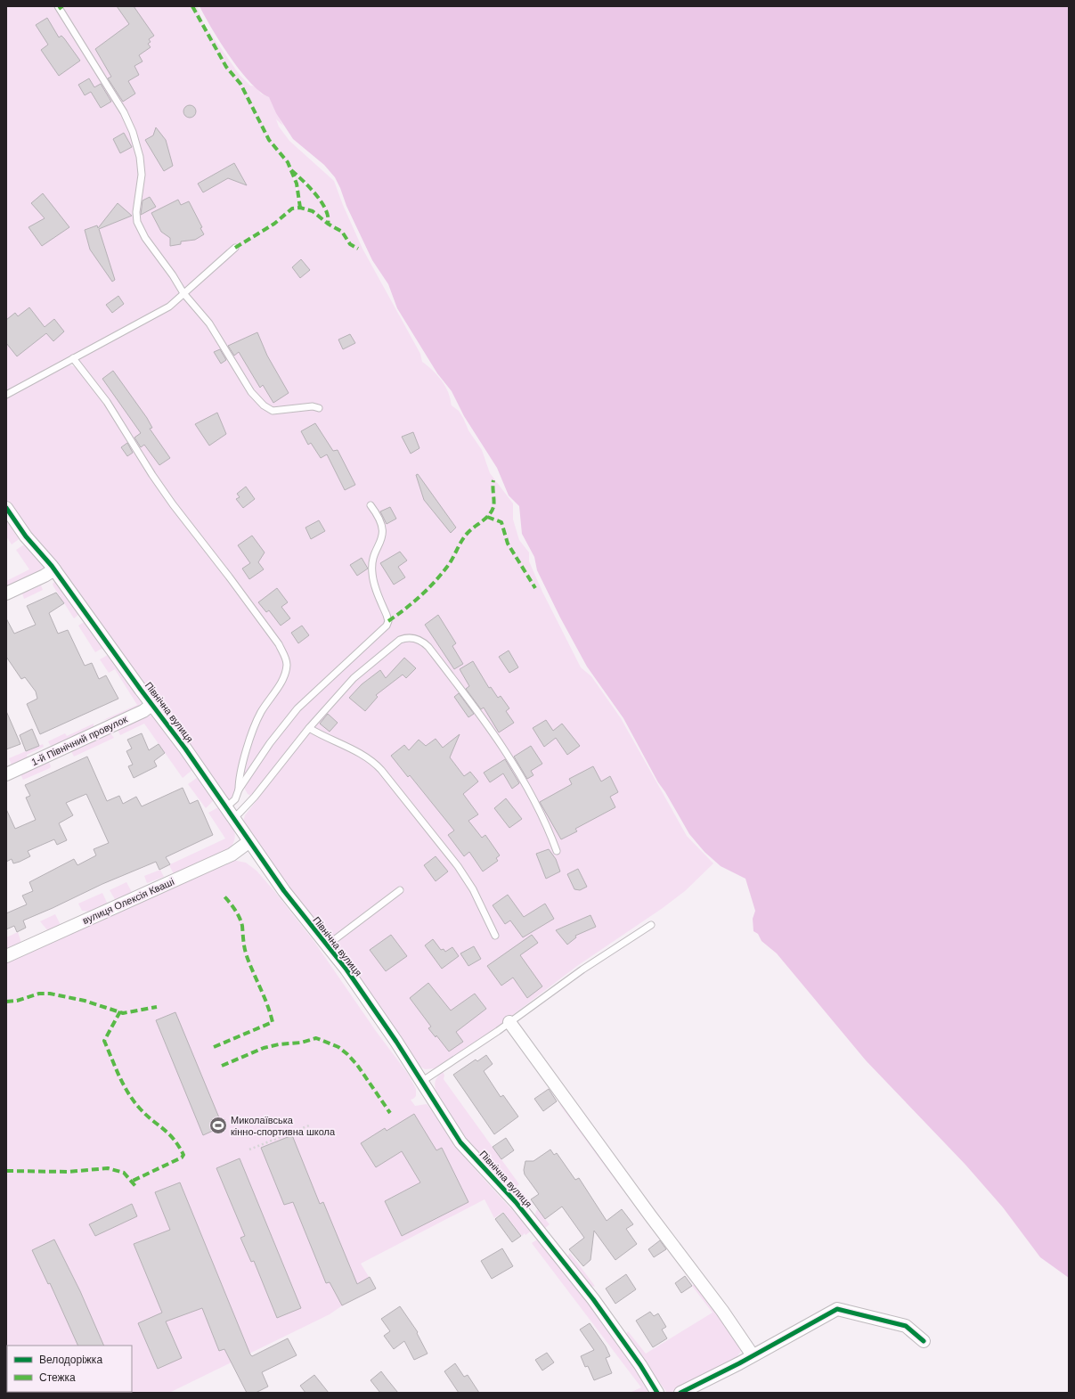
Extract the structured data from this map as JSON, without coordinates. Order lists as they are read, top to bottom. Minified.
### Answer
{"streets":{"street":["Північна вулиця","1-й Північний провулок","вулиця Олексія Кваші"]},"crossings":[["Північна вулиця","1-й Північний провулок"],["Північна вулиця","вулиця Олексія Кваші"]],"places":{"sports":["Миколаївська кінно-спортивна школа"]},"legend":["Велодоріжка","Стежка"]}
